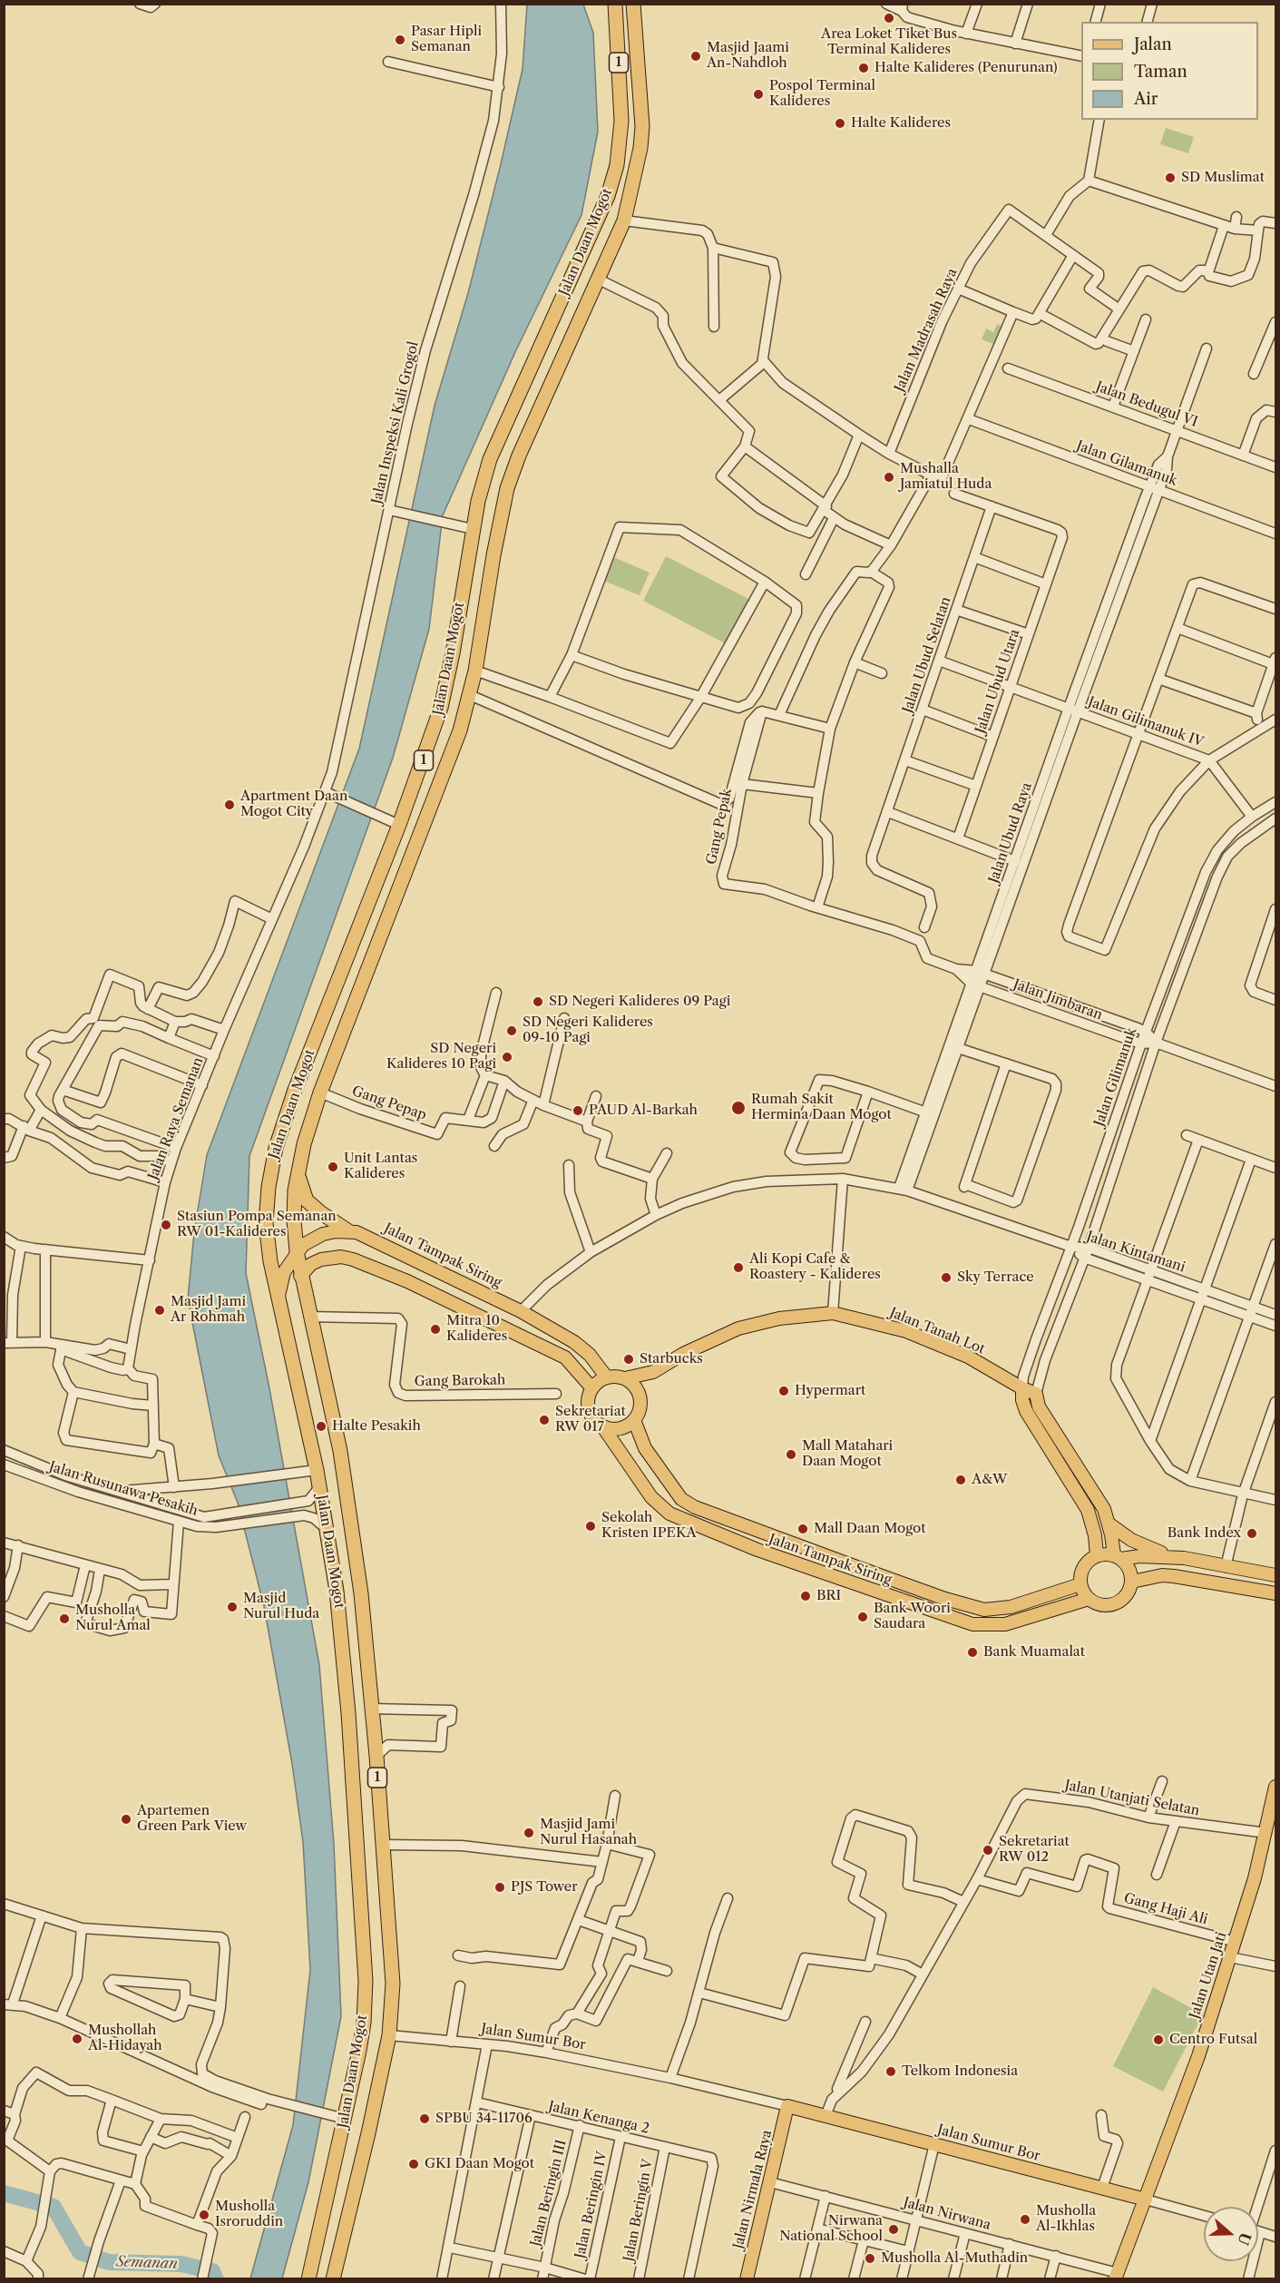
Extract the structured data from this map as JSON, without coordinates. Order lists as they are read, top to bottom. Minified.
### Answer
{"streets":{"highway":["1","Jalan Daan Mogot"],"main road":["Jalan Tampak Siring","Jalan Tanah Lot","Jalan Utan Jati","Jalan Sumur Bor","Jalan Nirmala Raya"],"street":["Jalan Madrasah Raya","Jalan Bedugul VI","Jalan Inspeksi Kali Grogol","Jalan Gilamanuk","Jalan Ubud Selatan","Jalan Ubud Utara","Jalan Gilimanuk IV","Gang Pepak","Jalan Ubud Raya","Jalan Jimbaran","Jalan Gilimanuk","Gang Pepap","Jalan Raya Semanan","Jalan Kintamani","Gang Barokah","Jalan Rusunawa Pesakih","Jalan Utanjati Selatan","Gang Haji Ali","Jalan Kenanga 2","Jalan Beringin III","Jalan Beringin IV","Jalan Beringin V","Jalan Nirwana"]},"crossings":[["Jalan Daan Mogot","Gang Pepap"],["Jalan Daan Mogot","Gang Barokah"],["Jalan Daan Mogot","Jalan Rusunawa Pesakih"],["Jalan Daan Mogot","Jalan Sumur Bor"],["Jalan Bedugul VI","Jalan Ubud Raya"],["Jalan Inspeksi Kali Grogol","Jalan Raya Semanan"],["Jalan Gilamanuk","Jalan Ubud Raya"],["Jalan Ubud Selatan","Jalan Ubud Utara"],["Jalan Ubud Selatan","Jalan Gilimanuk IV"],["Jalan Ubud Utara","Jalan Gilimanuk IV"],["Jalan Gilimanuk IV","Jalan Ubud Raya"],["Jalan Gilimanuk IV","Jalan Gilimanuk"],["Gang Pepak","Jalan Jimbaran"],["Jalan Ubud Raya","Jalan Jimbaran"],["Jalan Jimbaran","Jalan Gilimanuk"],["Jalan Gilimanuk","Jalan Kintamani"],["Jalan Gilimanuk","Jalan Tanah Lot"],["Jalan Tampak Siring","Jalan Tanah Lot"],["Jalan Utanjati Selatan","Gang Haji Ali"],["Jalan Utanjati Selatan","Jalan Utan Jati"],["Gang Haji Ali","Jalan Utan Jati"],["Jalan Utan Jati","Jalan Sumur Bor"],["Jalan Utan Jati","Jalan Nirwana"],["Jalan Sumur Bor","Jalan Nirmala Raya"],["Jalan Kenanga 2","Jalan Beringin III"],["Jalan Kenanga 2","Jalan Beringin IV"],["Jalan Kenanga 2","Jalan Beringin V"],["Jalan Nirmala Raya","Jalan Nirwana"]],"water":["Semanan"],"places":["Area Loket Tiket Bus Terminal Kalideres","Pasar Hipli Semanan","Masjid Jaami An-Nahdloh","Halte Kalideres (Penurunan)","Pospol Terminal Kalideres","Halte Kalideres","SD Muslimat","Mushalla Jamiatul Huda","Apartment Daan Mogot City","SD Negeri Kalideres 09 Pagi","SD Negeri Kalideres 09-10 Pagi","SD Negeri Kalideres 10 Pagi","Rumah Sakit Hermina Daan Mogot","PAUD Al-Barkah","Unit Lantas Kalideres","Stasiun Pompa Semanan RW 01-Kalideres","Ali Kopi Cafe & Roastery - Kalideres","Sky Terrace","Masjid Jami Ar Rohmah","Mitra 10 Kalideres","Starbucks","Hypermart","Sekretariat RW 017","Halte Pesakih","Mall Matahari Daan Mogot","A&W","Sekolah Kristen IPEKA","Mall Daan Mogot","Bank Index","BRI","Masjid Nurul Huda","Bank Woori Saudara","Musholla Nurul Amal","Bank Muamalat","Apartemen Green Park View","Masjid Jami Nurul Hasanah","Sekretariat RW 012","PJS Tower","Mushollah Al-Hidayah","Centro Futsal","Telkom Indonesia","SPBU 34-11706","GKI Daan Mogot","Musholla Isroruddin","Musholla Al-Ikhlas","Nirwana National School","Musholla Al-Muthadin"],"legend":["Jalan","Taman","Air"],"north":"right"}
